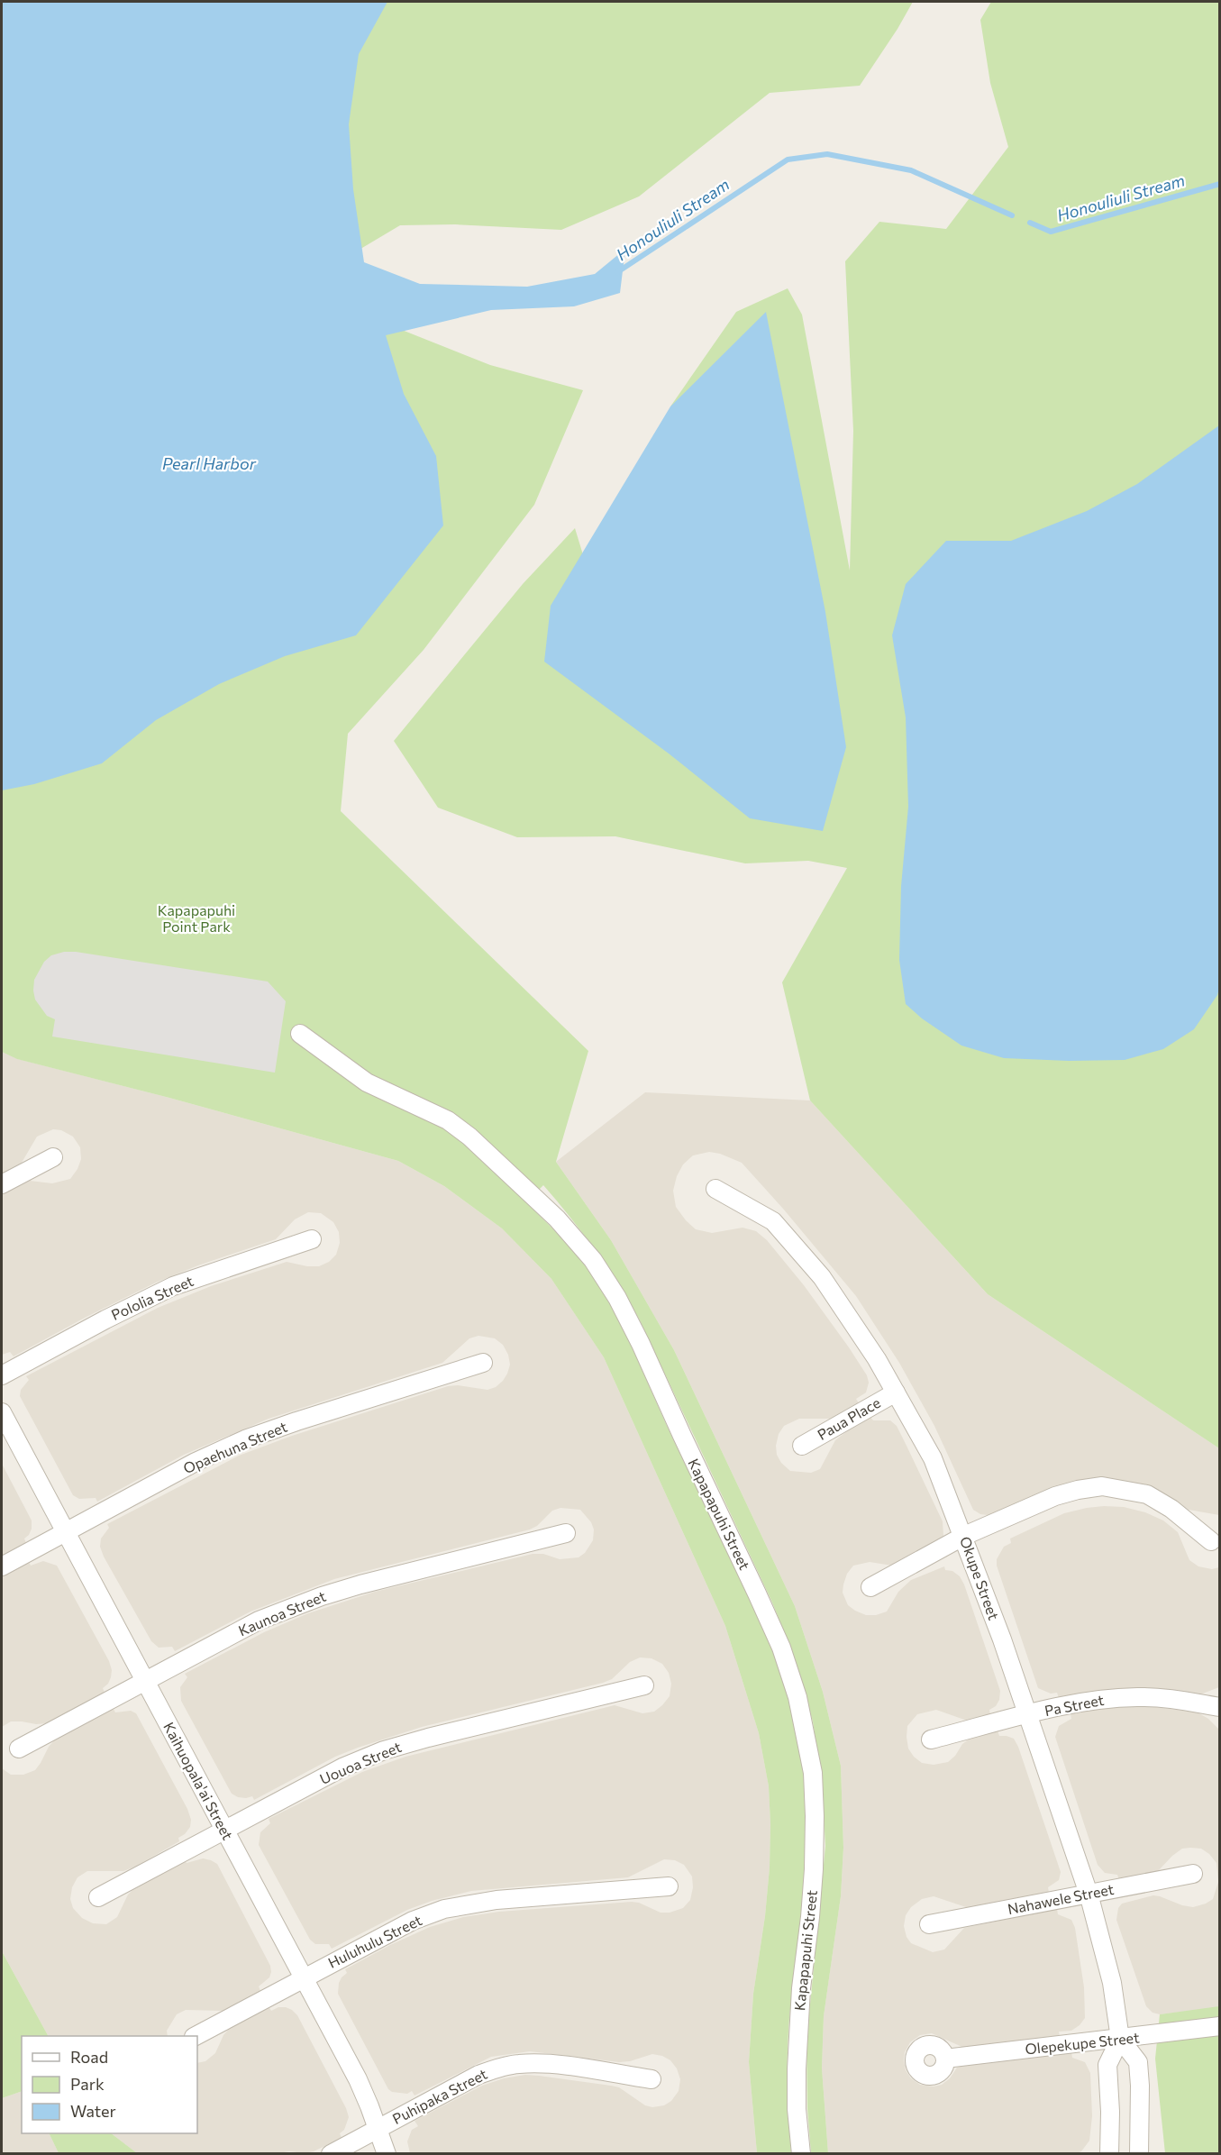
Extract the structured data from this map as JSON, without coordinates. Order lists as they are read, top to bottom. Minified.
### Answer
{"streets":{"street":["Pololia Street","Paua Place","Opaehuna Street","Kapapapuhi Street","Okupe Street","Kaunoa Street","Pa Street","Uouoa Street","Kaihuopala'ai Street","Nahawele Street","Huluhulu Street","Olepekupe Street","Puhipaka Street"]},"crossings":[["Paua Place","Okupe Street"],["Opaehuna Street","Kaihuopala'ai Street"],["Okupe Street","Pa Street"],["Okupe Street","Nahawele Street"],["Okupe Street","Olepekupe Street"],["Kaunoa Street","Kaihuopala'ai Street"],["Uouoa Street","Kaihuopala'ai Street"],["Kaihuopala'ai Street","Huluhulu Street"],["Kaihuopala'ai Street","Puhipaka Street"]],"water":["Honouliuli Stream","Pearl Harbor"],"parks":["Kapapapuhi Point Park"],"legend":["Road","Park","Water"]}
